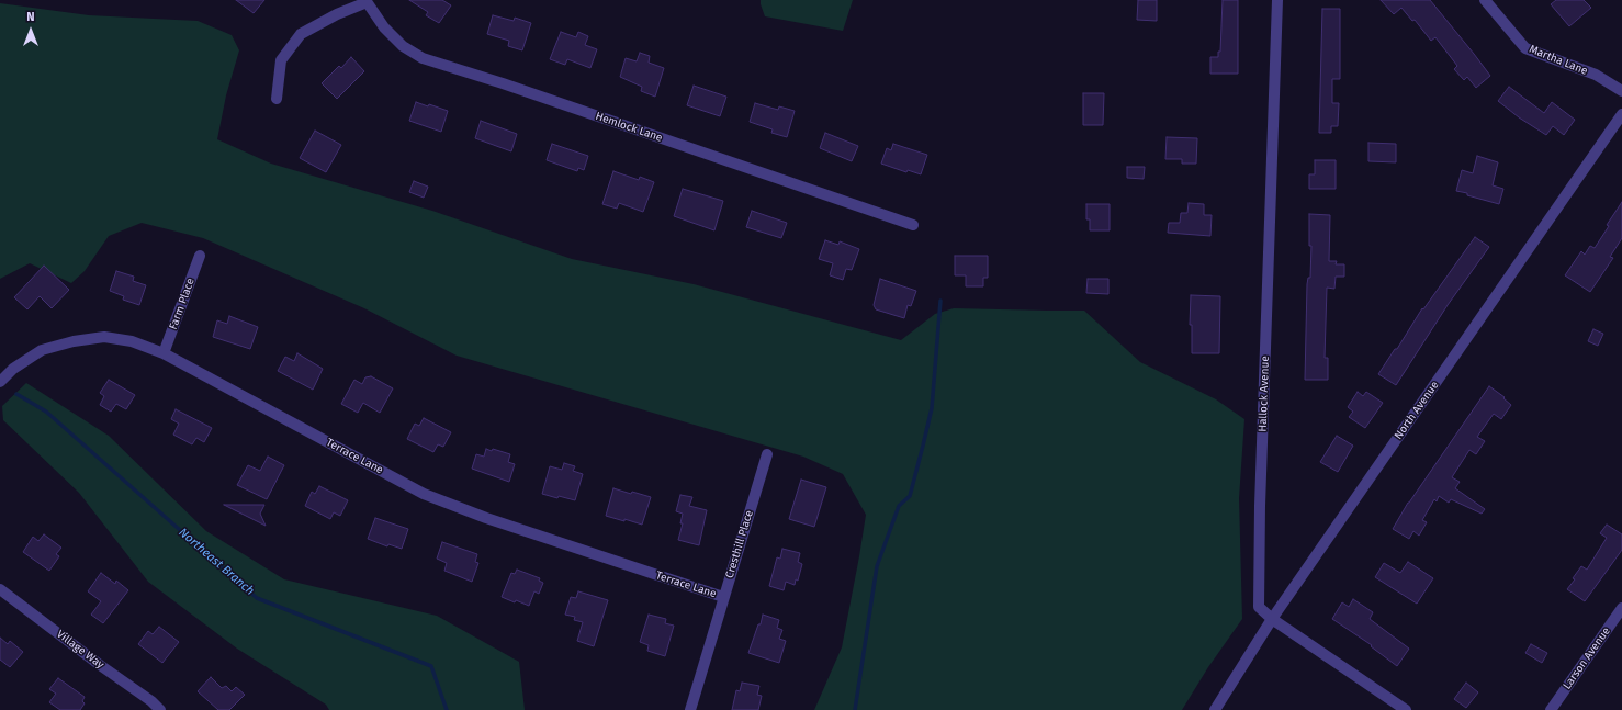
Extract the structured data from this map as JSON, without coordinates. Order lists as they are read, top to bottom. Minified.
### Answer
{"streets":{"street":["Martha Lane","Hemlock Lane","Farm Place","Hallock Avenue","North Avenue","Terrace Lane","Cresthill Place","Village Way","Larson Avenue"]},"crossings":[["Farm Place","Terrace Lane"],["Hallock Avenue","North Avenue"],["Terrace Lane","Cresthill Place"]],"water":["Northeast Branch"],"north":"top"}
